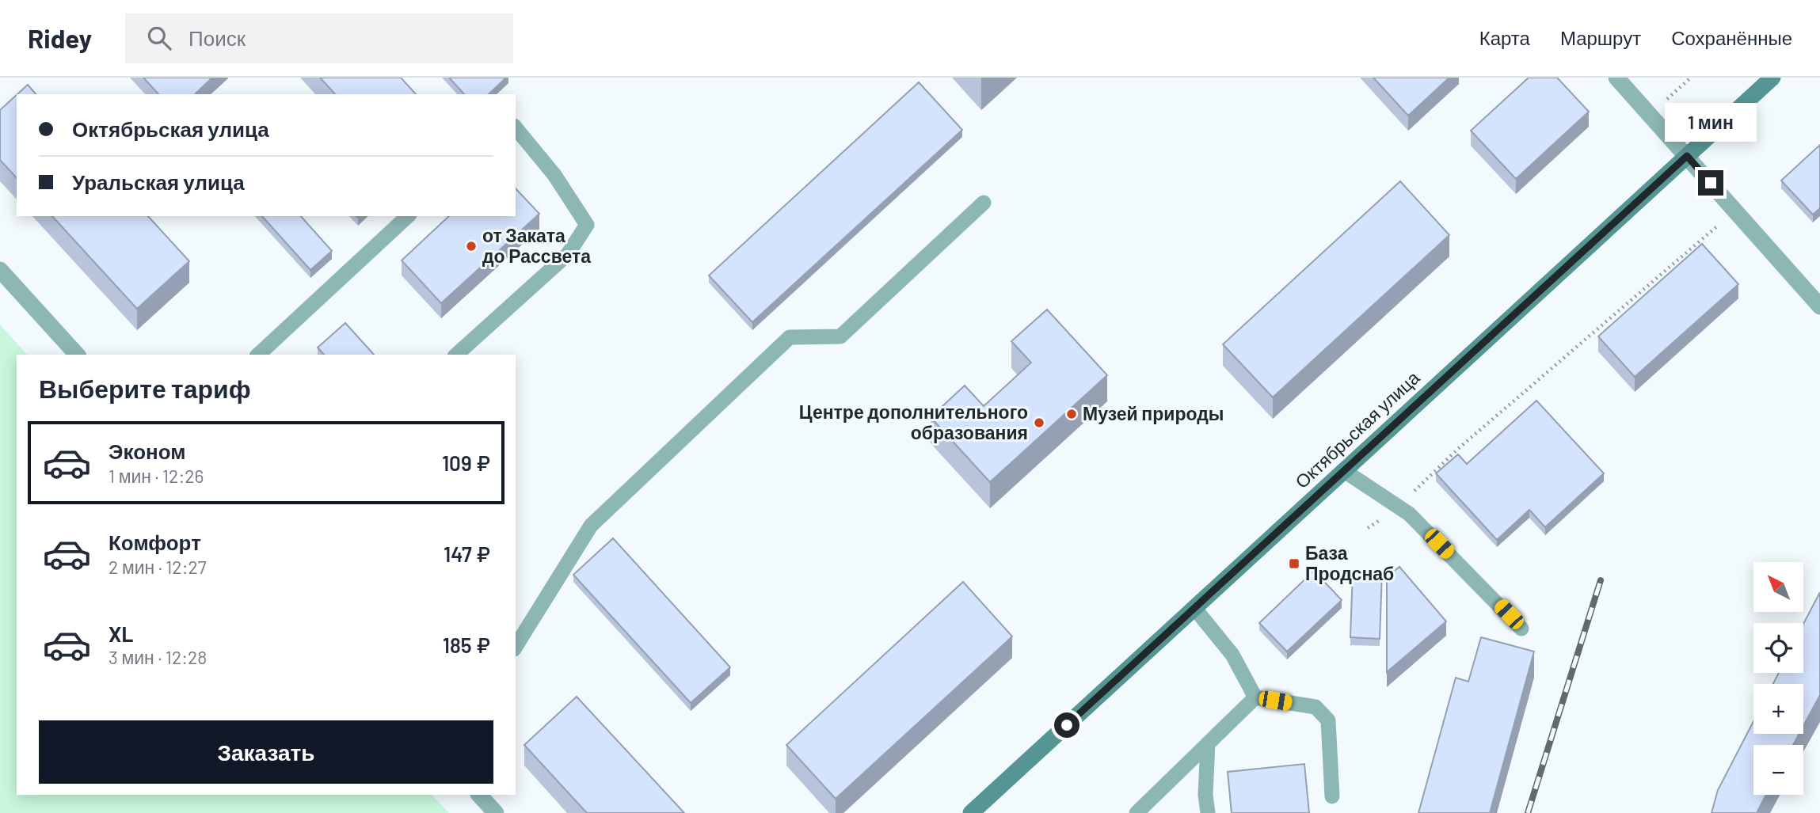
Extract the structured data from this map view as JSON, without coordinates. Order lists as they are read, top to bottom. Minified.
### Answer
{"streets":{"main road":["Октябрьская улица"]},"places":{"other":["от Заката до Рассвета","Музей природы","Центре дополнительного образования"],"transit":["База Продснаб"]},"north":"top left","page":{"header":"Ridey","search":"Поиск","nav":["Карта","Маршрут","Сохранённые"],"banner":["Октябрьская улица","Уральская улица"],"bubble":"1 мин","heading":"Выберите тариф","list":[{"name":"Эконом","note":"1 мин · 12:26","value":"109 ₽"},{"name":"Комфорт","note":"2 мин · 12:27","value":"147 ₽"},{"name":"XL","note":"3 мин · 12:28","value":"185 ₽"}],"map_buttons":["+","−"],"buttons":"Заказать"}}
